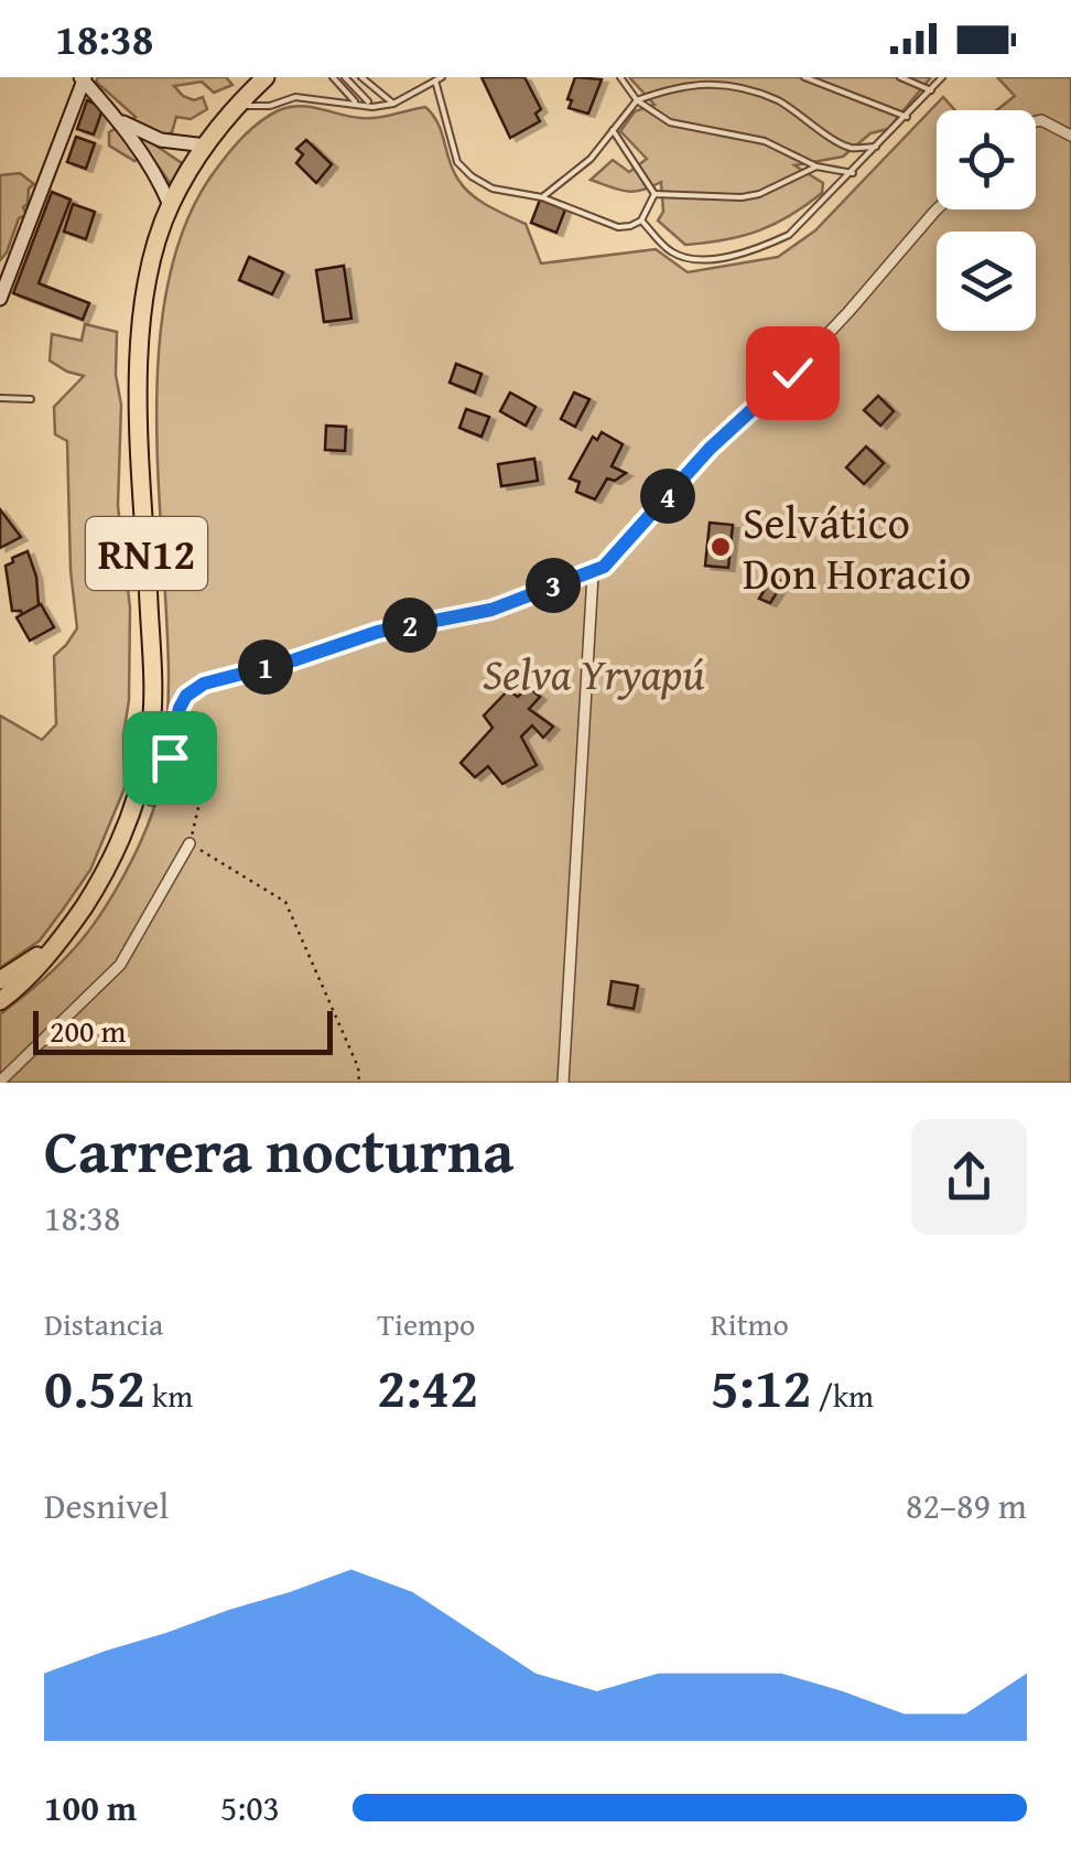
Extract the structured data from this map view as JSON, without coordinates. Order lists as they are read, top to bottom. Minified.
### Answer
{"streets":{"highway":["RN12"]},"parks":["Selva Yryapú"],"places":["Selvático Don Horacio"],"scale_bar":"200 m","page":{"status":"18:38","pins":["4","3","2","1"],"scale":"200 m","heading":["Carrera nocturna","18:38"],"stats":[["Distancia","0.52 km"],["Tiempo","2:42"],["Ritmo","5:12 /km"]],"chart":["Desnivel","82–89 m"],"list":[{"name":"100 m","note":"5:03"}]}}
